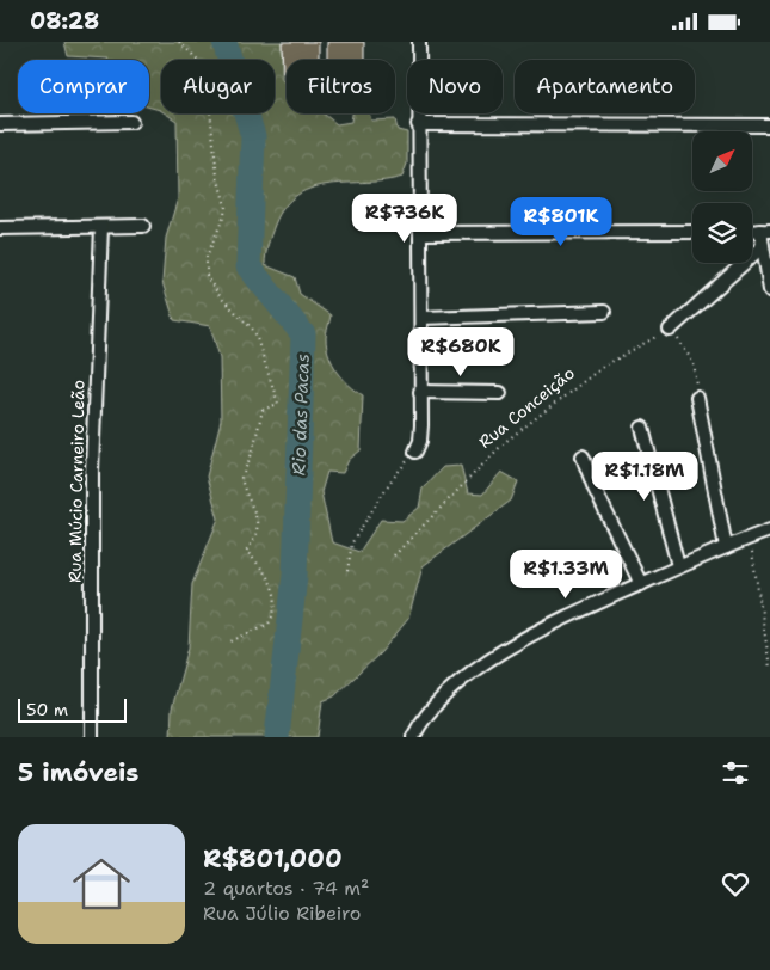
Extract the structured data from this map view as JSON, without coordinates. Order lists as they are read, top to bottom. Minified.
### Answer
{"streets":{"street":["Rua Múcio Carneiro Leão"],"path":["Rua Conceição"]},"water":["Rio das Pacas"],"scale_bar":"50 m","north":"top right","page":{"status":"08:28","chip":["Comprar","Alugar","Filtros","Novo","Apartamento"],"price":["R$736K","R$801K","R$680K","R$1.18M","R$1.33M"],"scale":"50 m","heading":"5 imóveis","list":[{"name":"R$801,000","note":"2 quartos · 74 m² · Rua Júlio Ribeiro"}]}}
